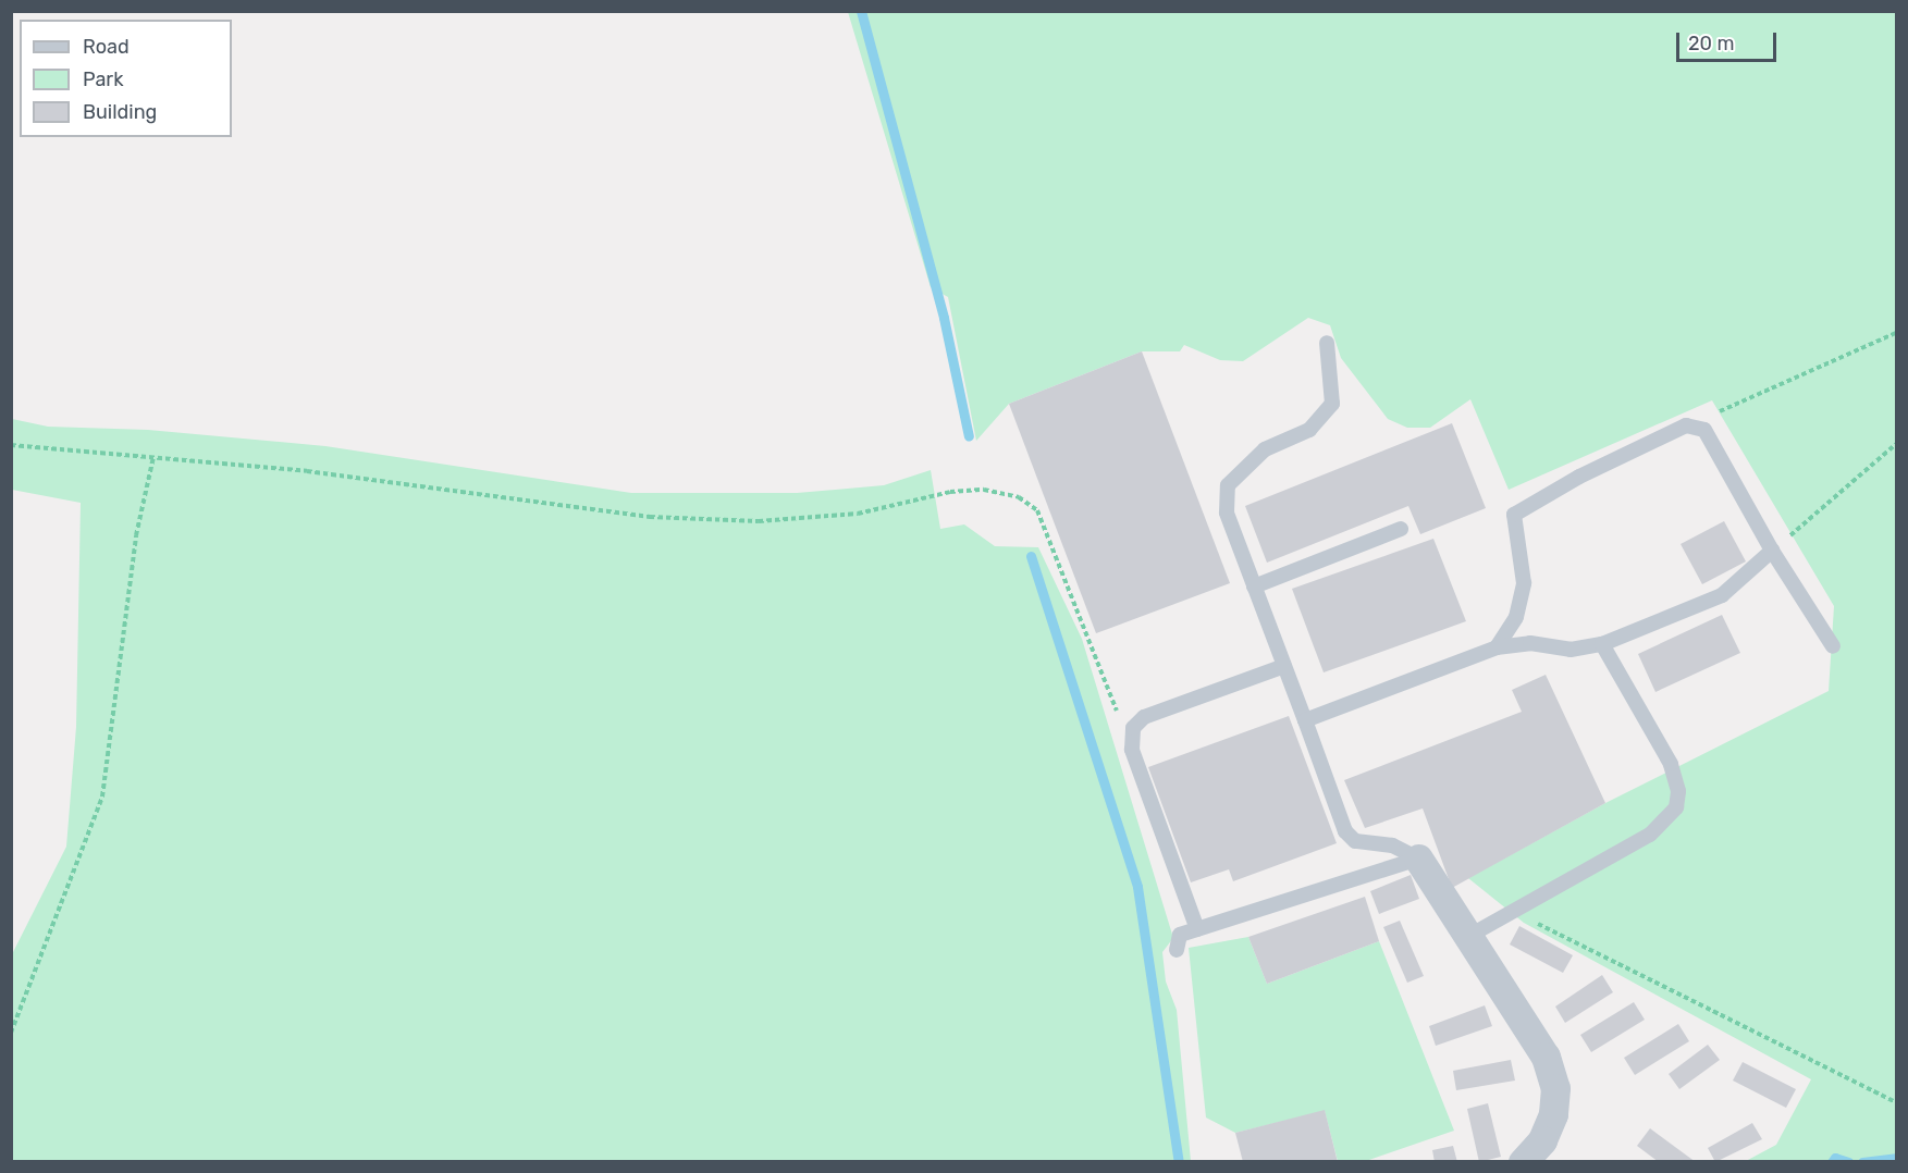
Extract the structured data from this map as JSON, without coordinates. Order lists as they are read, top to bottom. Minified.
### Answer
{"legend":["Road","Park","Building"],"scale_bar":"20 m"}
